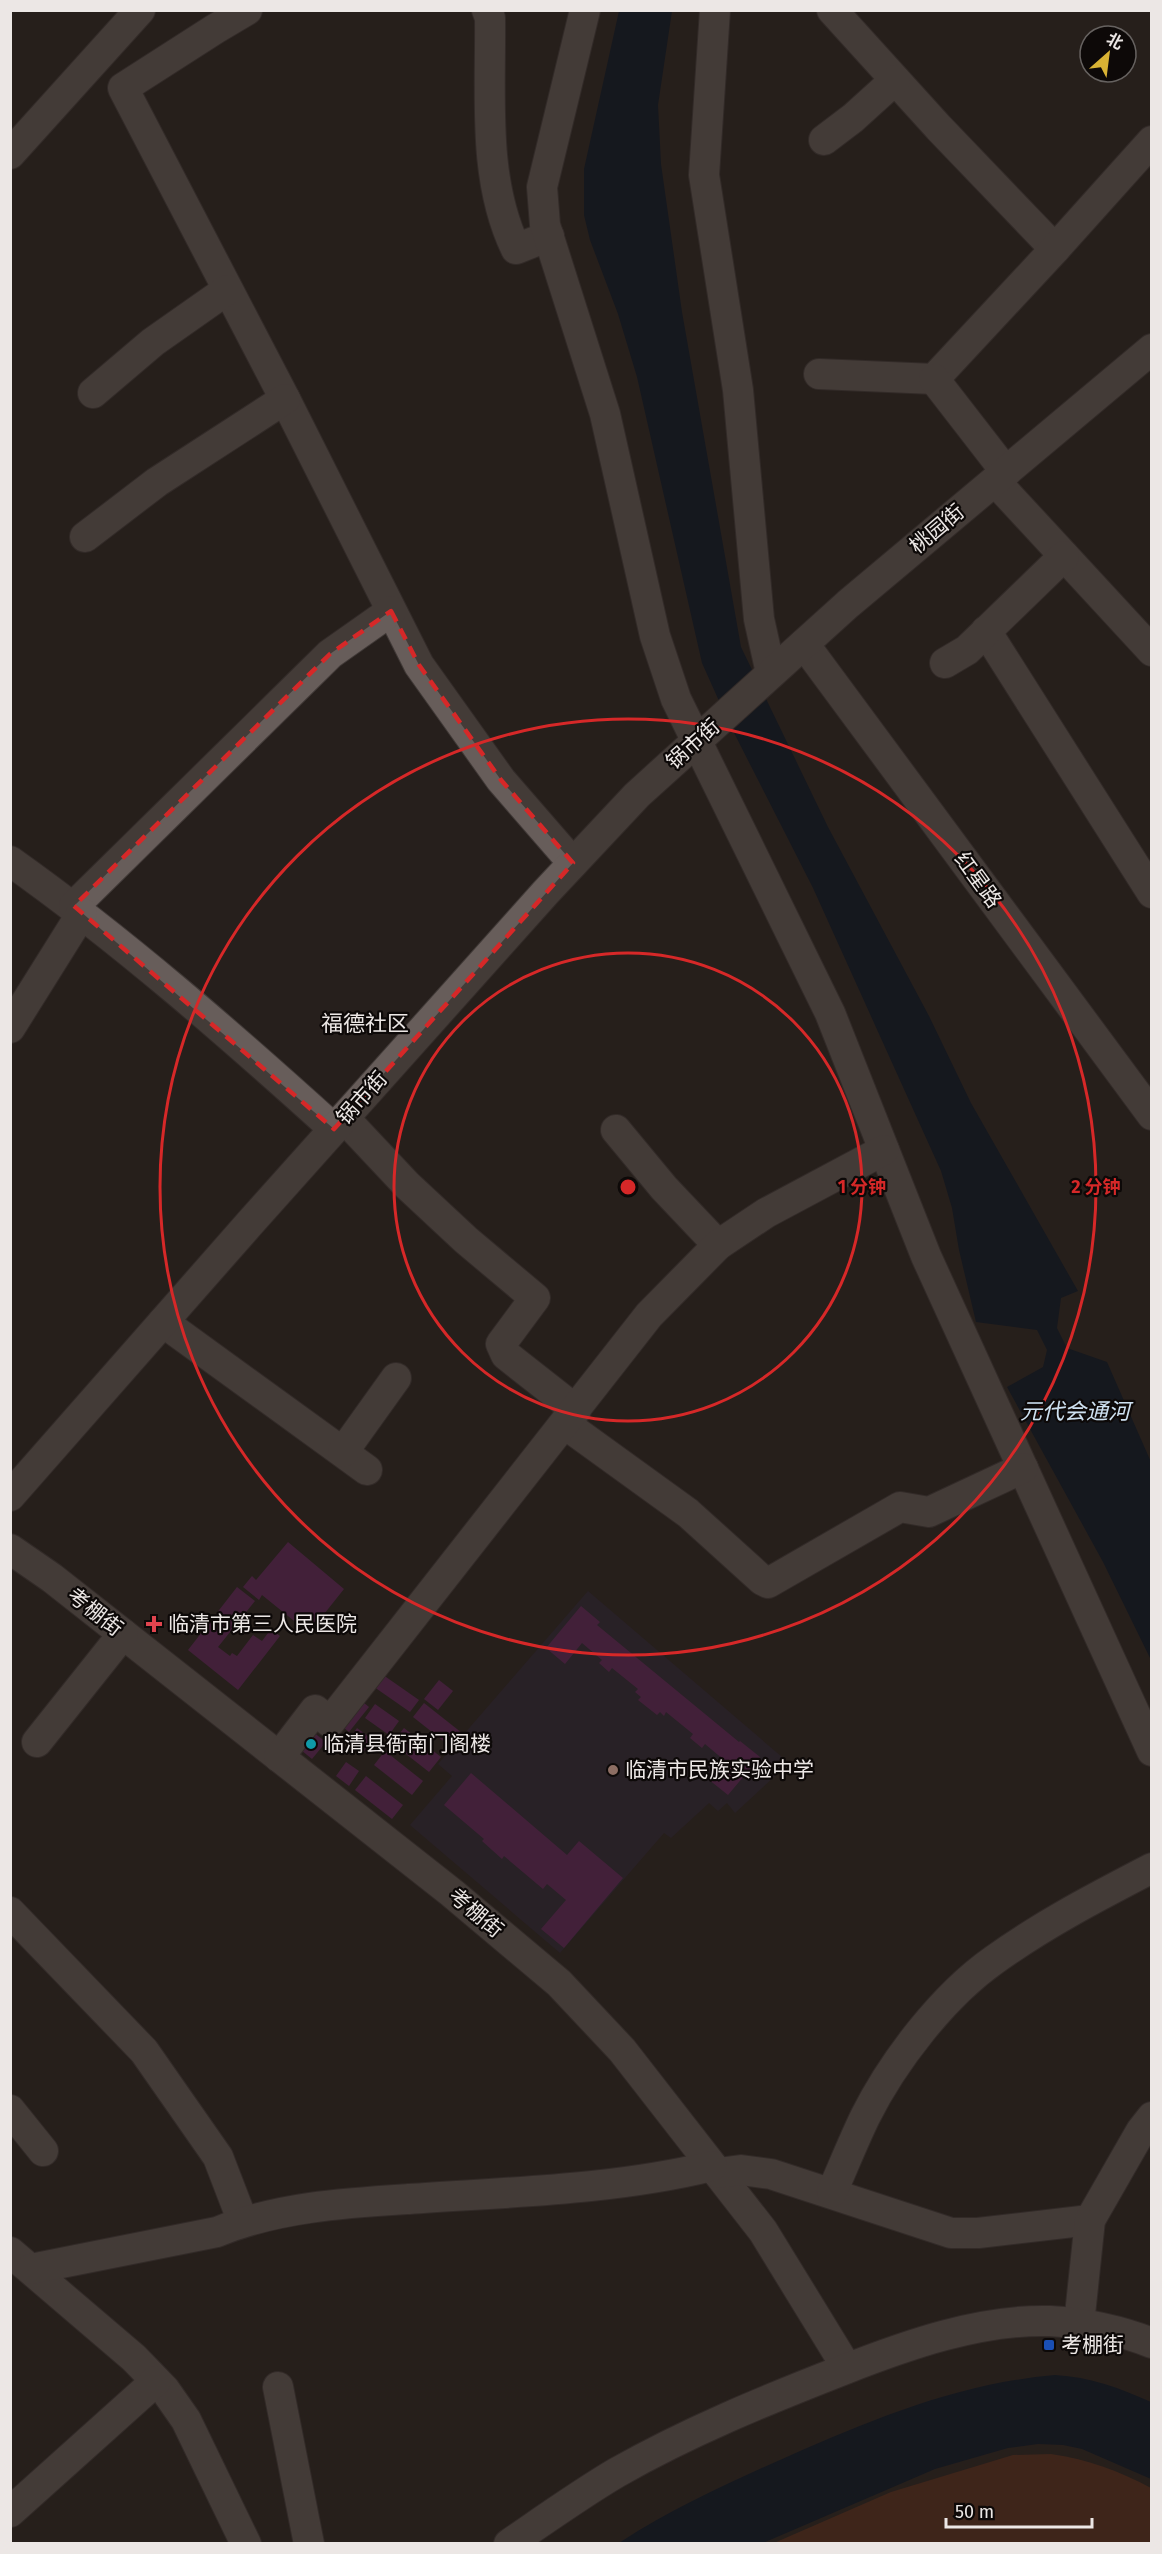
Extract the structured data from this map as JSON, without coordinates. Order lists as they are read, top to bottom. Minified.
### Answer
{"streets":{"street":["桃园街","锅市街","红星路","考棚街"]},"crossings":[["桃园街","锅市街"],["桃园街","红星路"]],"districts":["福德社区"],"water":["元代会通河"],"places":{"health":["临清市第三人民医院"],"other":["临清县衙南门阁楼","临清市民族实验中学"],"transit":["考棚街"]},"scale_bar":"50 m","north":"top right","rings":["1 分钟","2 分钟"]}
